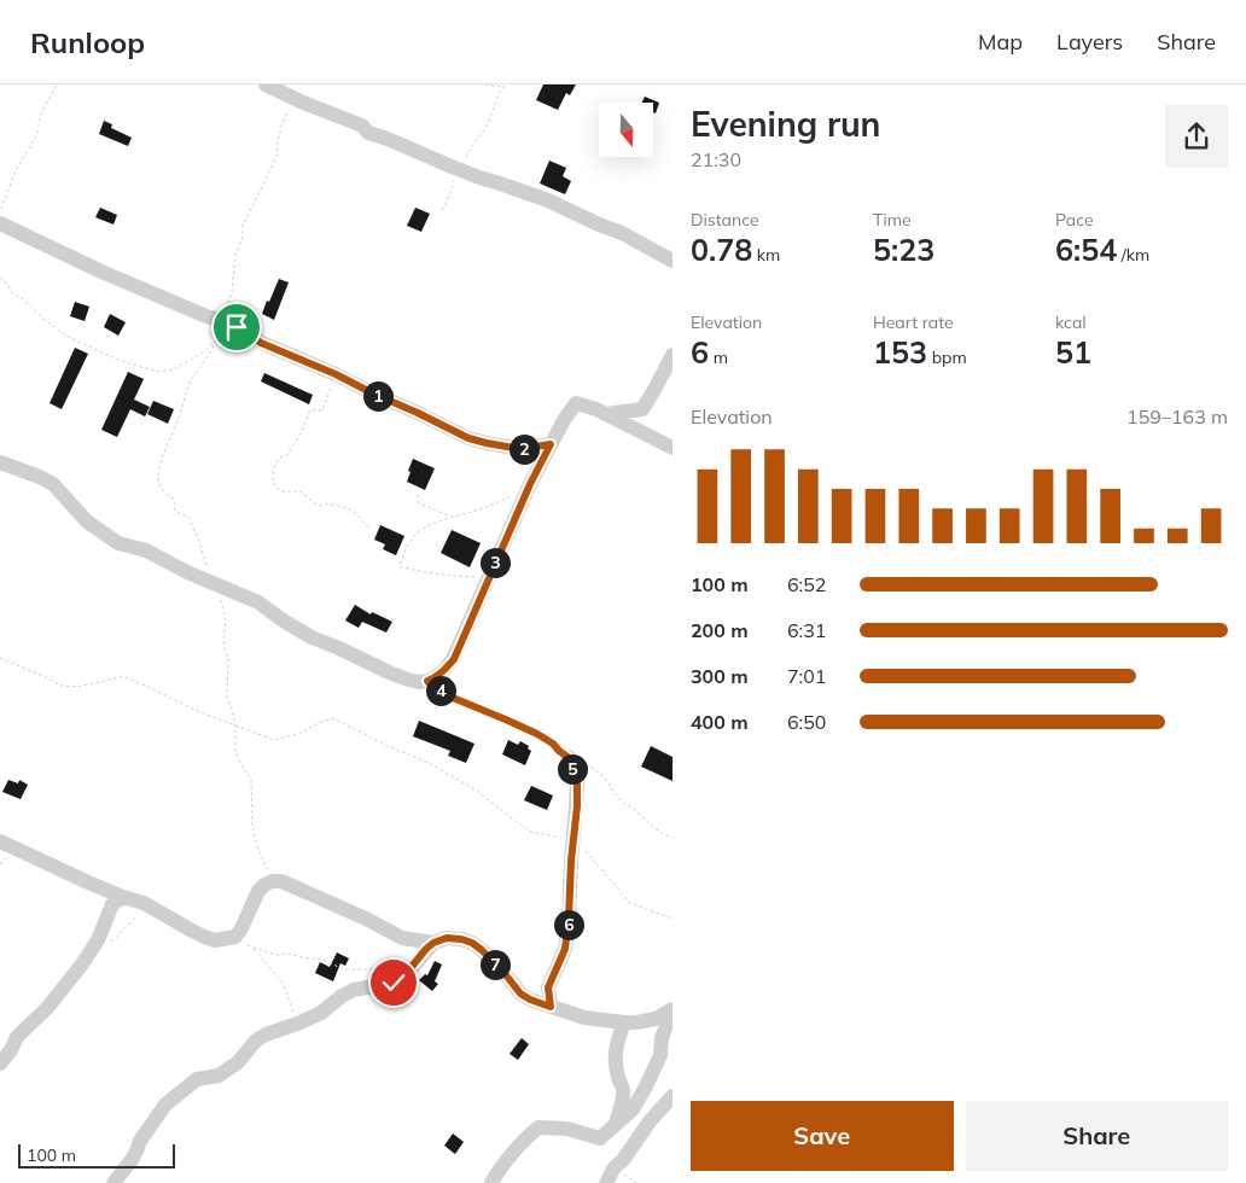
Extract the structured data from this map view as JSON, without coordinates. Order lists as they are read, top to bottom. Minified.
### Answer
{"scale_bar":"100 m","north":"bottom","page":{"header":"Runloop","nav":["Map","Layers","Share"],"heading":["Evening run","21:30"],"stats":[["Distance","0.78 km"],["Time","5:23"],["Pace","6:54 /km"],["Elevation","6 m"],["Heart rate","153 bpm"],["kcal","51"]],"pins":["1","2","3","4","5","6","7"],"chart":["Elevation","159–163 m"],"list":[{"name":"100 m","note":"6:52"},{"name":"200 m","note":"6:31"},{"name":"300 m","note":"7:01"},{"name":"400 m","note":"6:50"}],"buttons":["Save","Share"],"scale":"100 m"}}
